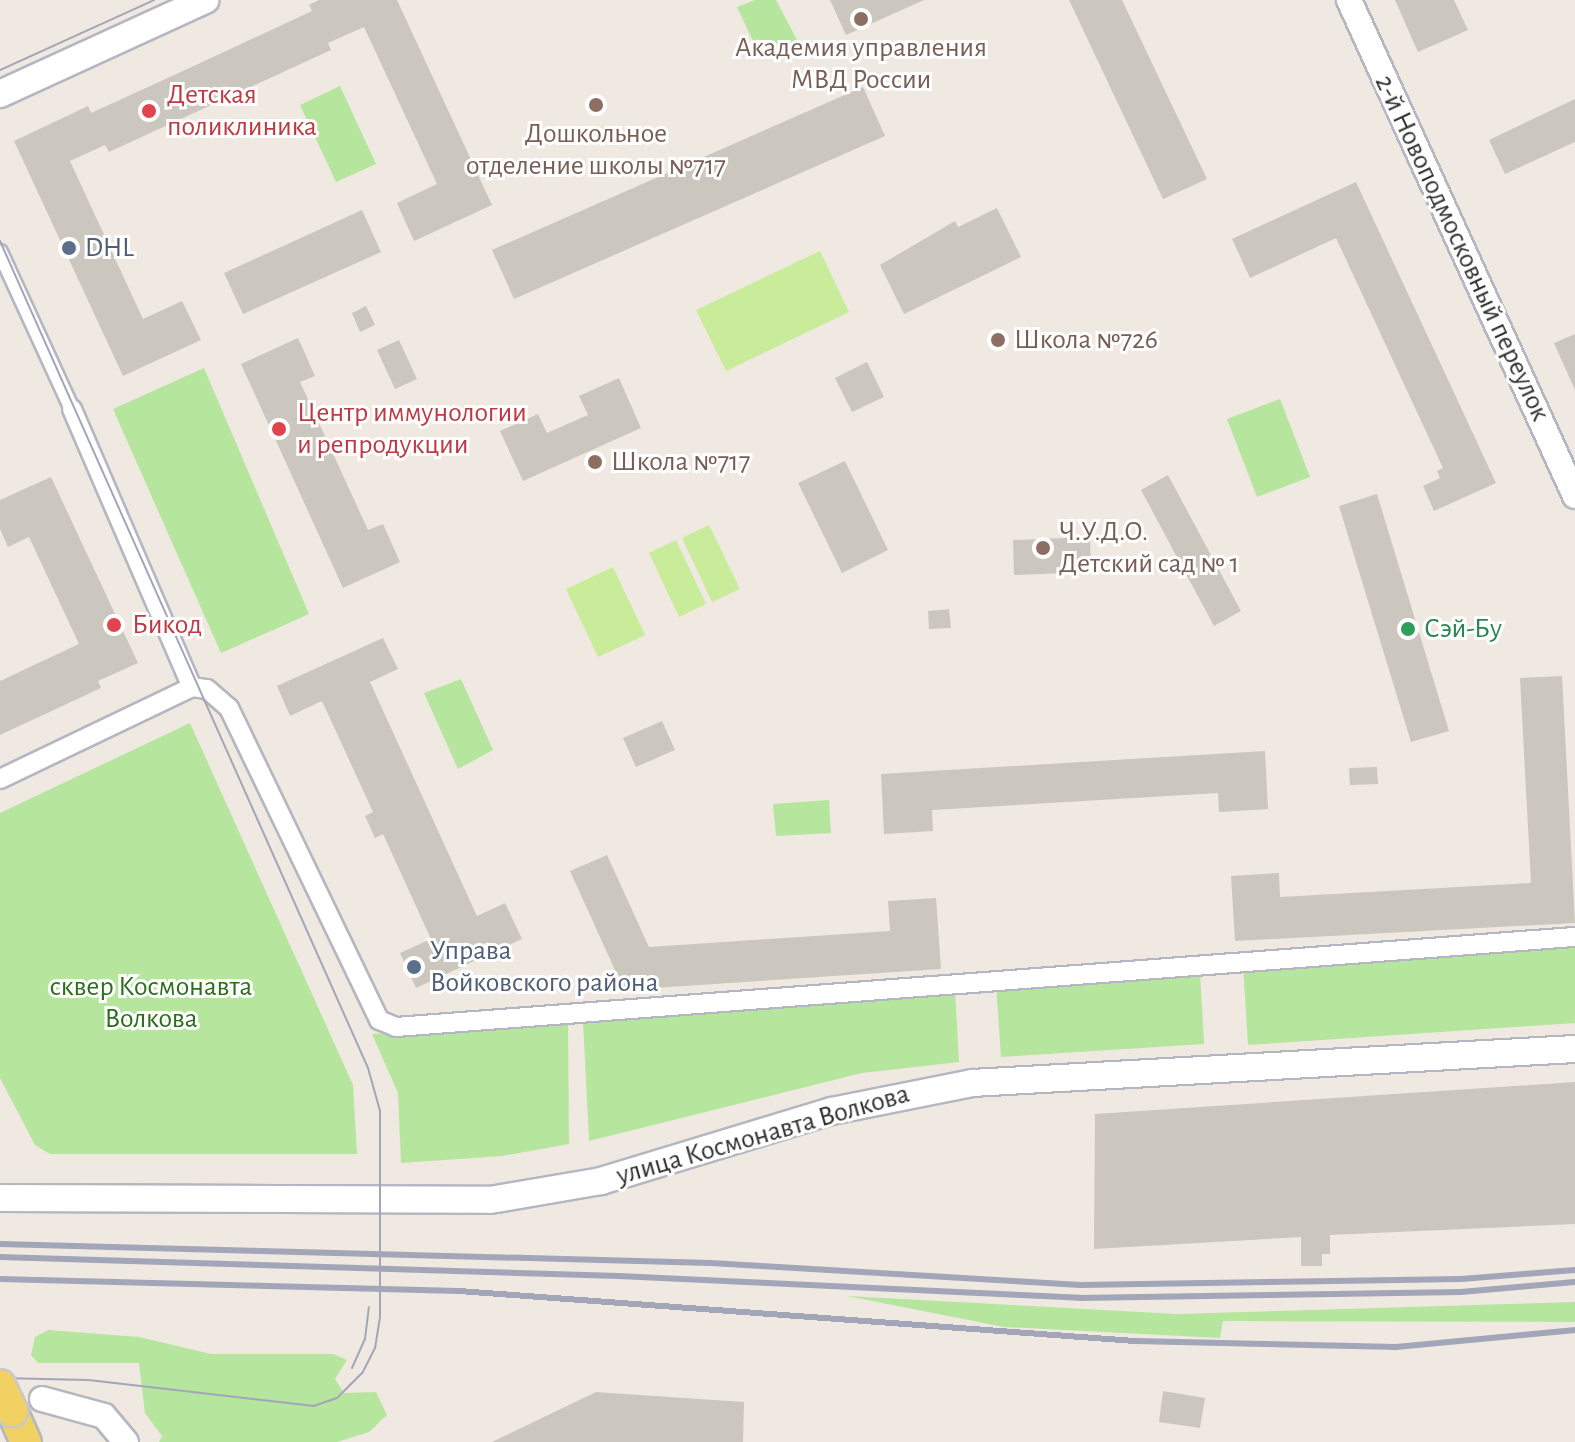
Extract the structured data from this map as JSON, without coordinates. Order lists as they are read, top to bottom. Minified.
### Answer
{"streets":{"main road":["улица Космонавта Волкова"],"street":["2-й Новоподмосковный переулок"]},"parks":["сквер Космонавта Волкова"],"places":["Академия управления МВД России","Дошкольное отделение школы №717","Детская поликлиника","DHL","Школа №726","Центр иммунологии и репродукции","Школа №717","Ч.У.Д.О. Детский сад № 1","Бикод","Сэй-Бу","Управа Войковского района"]}
